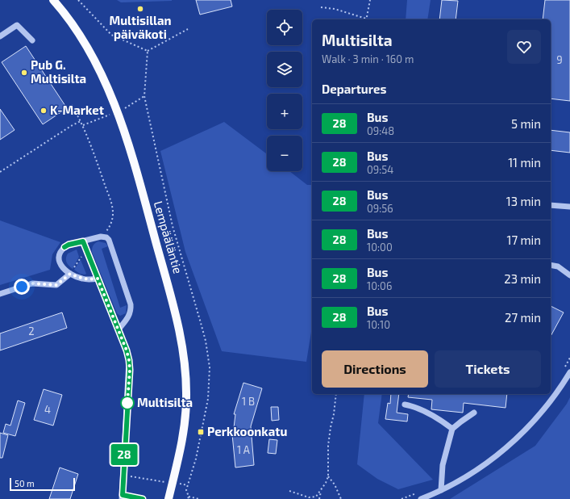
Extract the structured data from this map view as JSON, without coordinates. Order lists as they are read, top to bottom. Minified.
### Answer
{"streets":{"main road":["Lempääläntie"]},"places":{"other":["Multisillan päiväkoti","Pub G. Multisilta","K-Market","Multisilta"],"transit":["Perkkoonkatu"]},"lines":["bus line 28"],"house_numbers":["9","2","1 B","4","1 A"],"scale_bar":"50 m","page":{"on_map":"28","map_buttons":["+","−"],"heading":[["Multisilta","Walk · 3 min · 160 m"],"Departures"],"list":[{"mark":"28","name":"Bus","note":"09:48","value":"5 min"},{"mark":"28","name":"Bus","note":"09:54","value":"11 min"},{"mark":"28","name":"Bus","note":"09:56","value":"13 min"},{"mark":"28","name":"Bus","note":"10:00","value":"17 min"},{"mark":"28","name":"Bus","note":"10:06","value":"23 min"},{"mark":"28","name":"Bus","note":"10:10","value":"27 min"}],"buttons":["Directions","Tickets"],"scale":"50 m"}}
